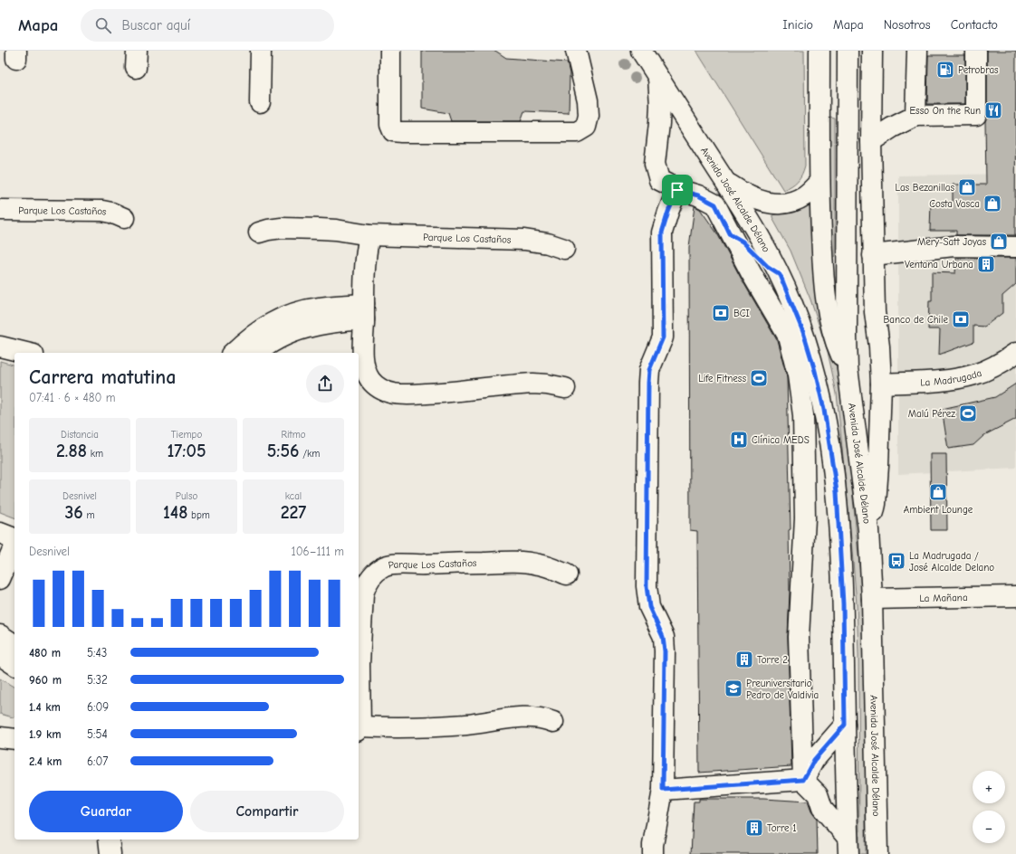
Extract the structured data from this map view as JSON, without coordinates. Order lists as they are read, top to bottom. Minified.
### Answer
{"streets":{"street":["Avenida José Alcalde Délano","Parque Los Castaños","La Madrugada","La Mañana"]},"crossings":[["Avenida José Alcalde Délano","La Mañana"]],"places":{"fuel station":["Petrobras"],"restaurant":["Esso On the Run"],"shop":["Las Bezanillas","Costa Vasca","Mery-Satt Joyas","Ambient Lounge"],"building":["Ventana Urbana","Torre 2","Torre 1"],"bank":["BCI","Banco de Chile"],"sports":["Life Fitness","Malú Pérez"],"hospital":["Clínica MEDS"],"bus stop":["La Madrugada / José Alcalde Delano"],"school or university":["Preuniversitario Pedro de Valdivia"]},"page":{"header":"Mapa","search":"Buscar aquí","nav":["Inicio","Mapa","Nosotros","Contacto"],"heading":["Carrera matutina","07:41 · 6 × 480 m"],"stats":[["Distancia","2.88 km"],["Tiempo","17:05"],["Ritmo","5:56 /km"],["Desnivel","36 m"],["Pulso","148 bpm"],["kcal","227"]],"chart":["Desnivel","106–111 m"],"list":[{"name":"480 m","note":"5:43"},{"name":"960 m","note":"5:32"},{"name":"1.4 km","note":"6:09"},{"name":"1.9 km","note":"5:54"},{"name":"2.4 km","note":"6:07"}],"map_buttons":["+","−"],"buttons":["Guardar","Compartir"]}}
